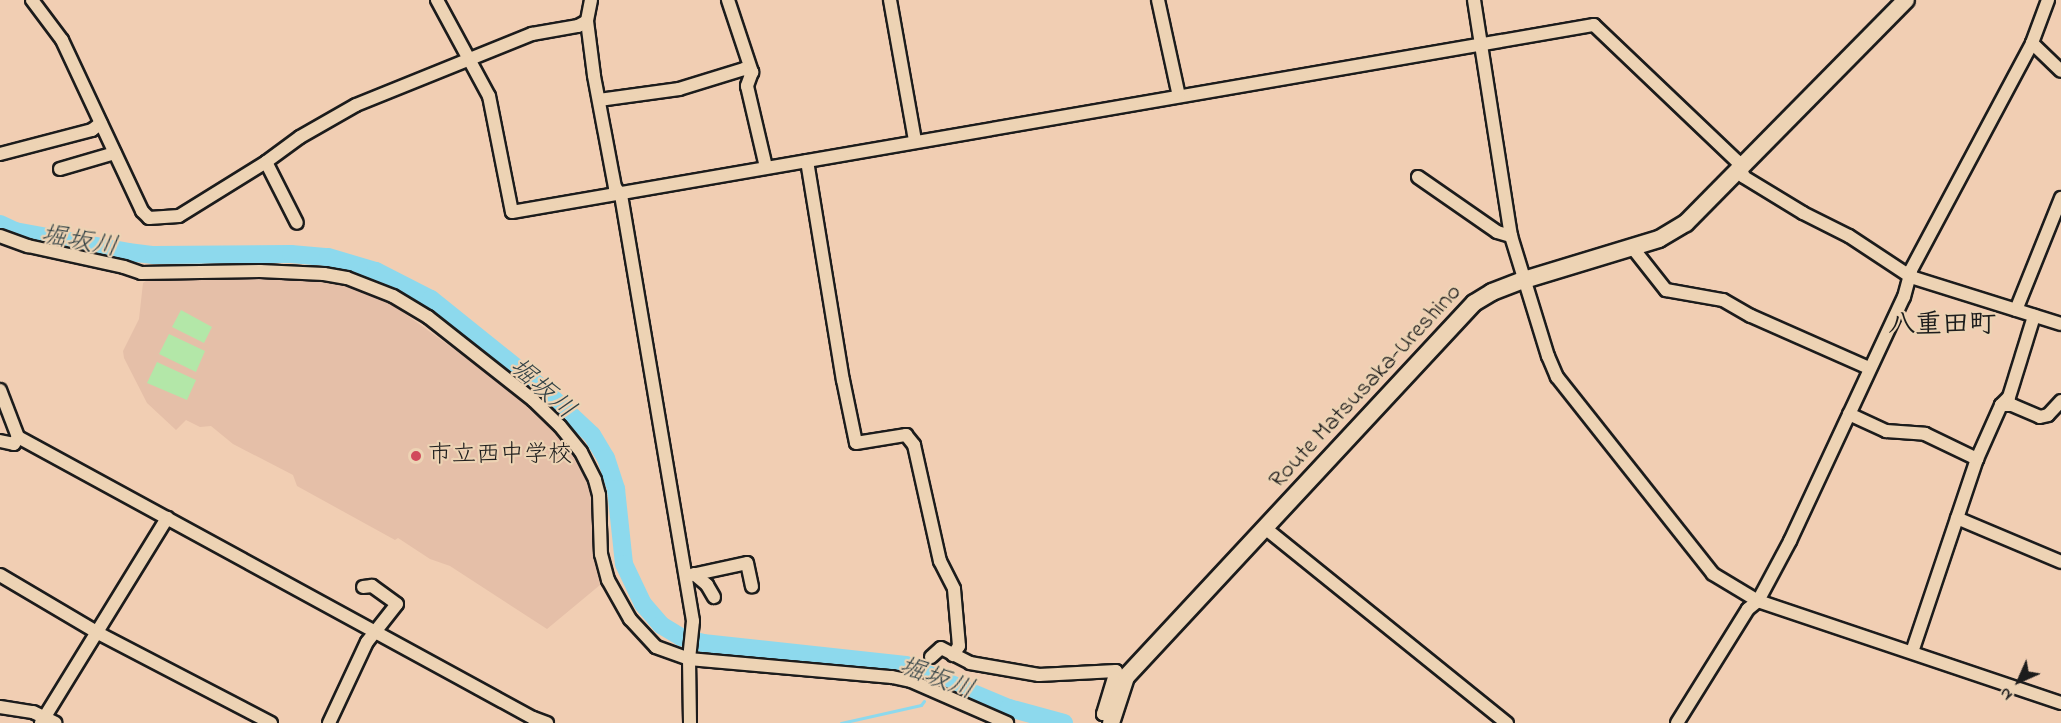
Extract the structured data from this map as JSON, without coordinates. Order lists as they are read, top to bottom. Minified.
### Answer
{"streets":{"main road":["Route Matsusaka-Ureshino"]},"districts":["八重田町"],"water":["堀坂川"],"places":["市立西中学校"],"north":"bottom left"}
